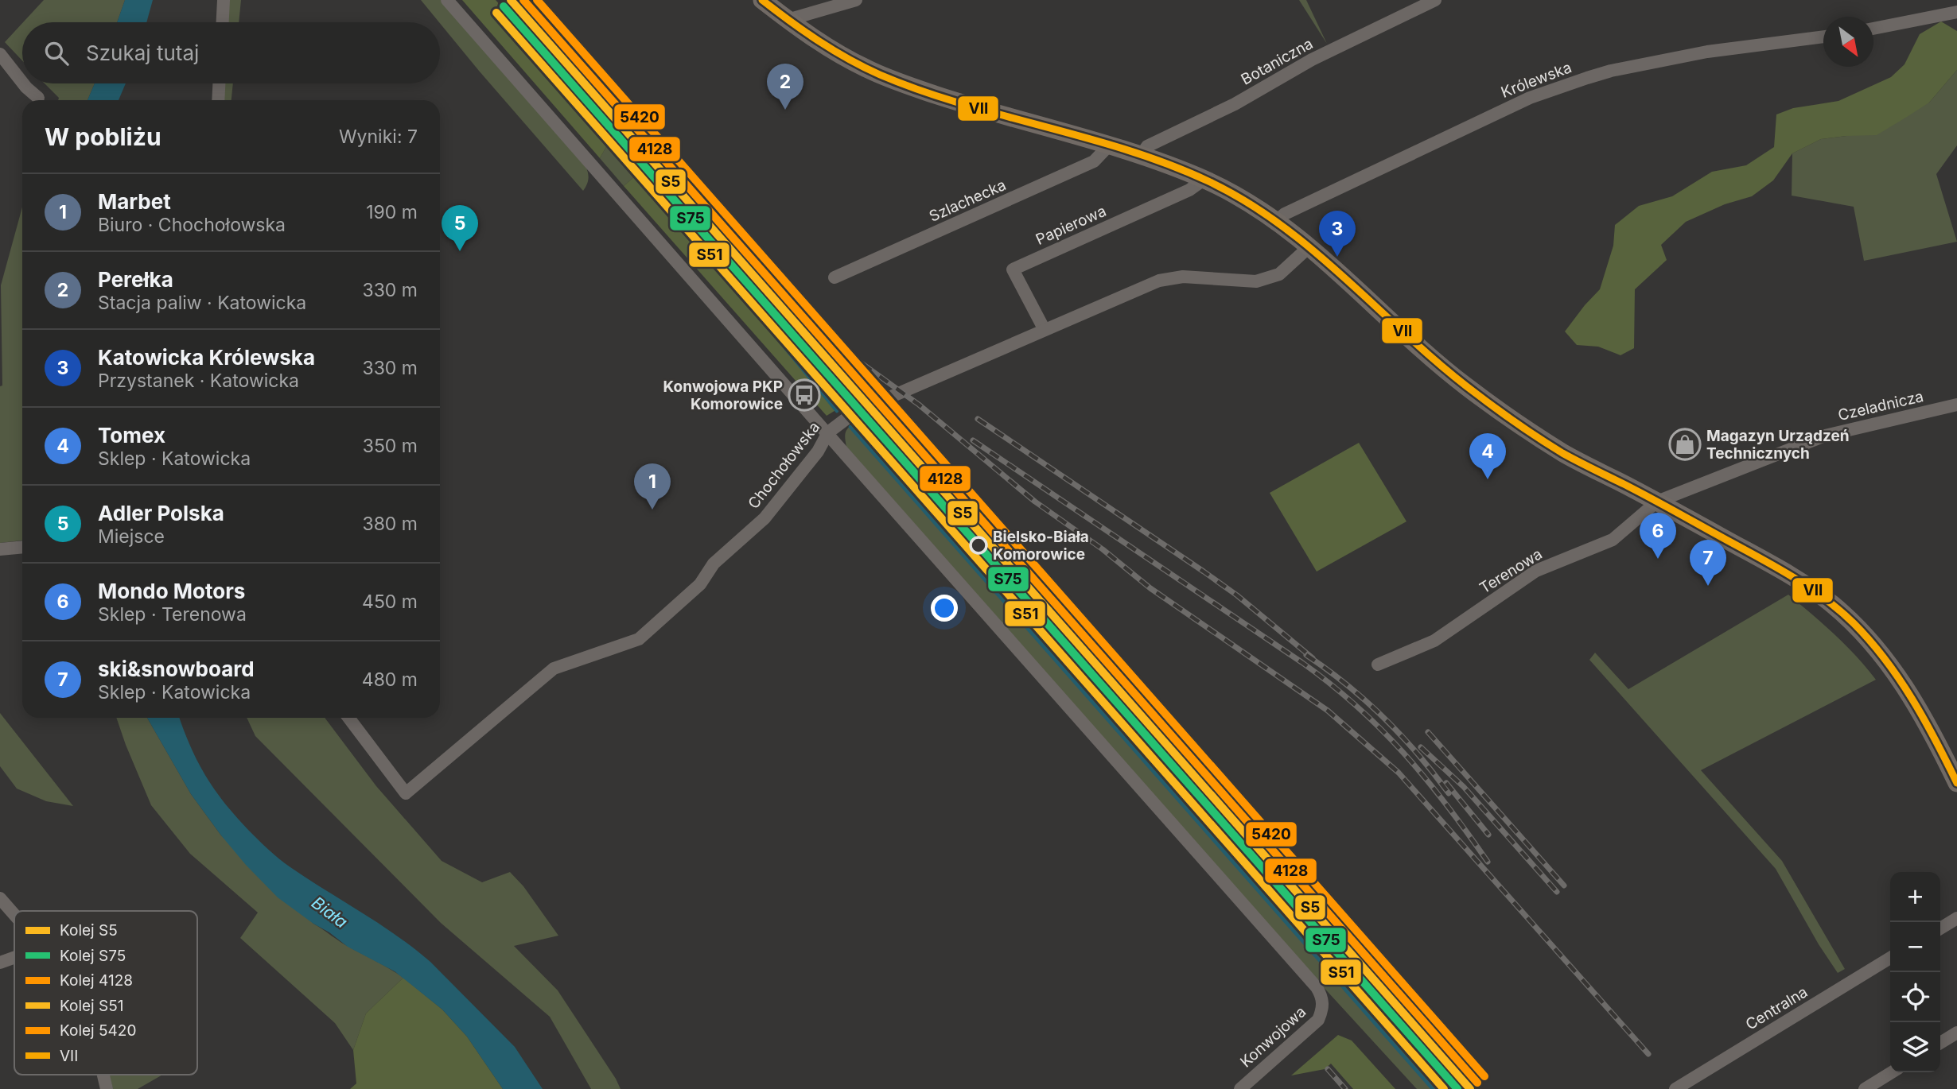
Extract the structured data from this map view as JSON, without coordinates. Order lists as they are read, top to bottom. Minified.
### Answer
{"streets":{"street":["Botaniczna","Królewska","Szlachecka","Papierowa","Czeladnicza","Chochołowska","Terenowa","Centralna","Konwojowa"]},"crossings":[["Papierowa","Chochołowska"],["Czeladnicza","Terenowa"],["Chochołowska","Konwojowa"]],"water":["Biała"],"places":{"bus stop":["Konwojowa PKP Komorowice"],"shop":["Magazyn Urządzeń Technicznych"],"other":["Bielsko-Biała Komorowice"]},"lines":["rail line S5","rail line 4128","rail line 5420","transit line VII","rail line S75","rail line S51"],"legend":["Kolej S5","Kolej S75","Kolej 4128","Kolej S51","Kolej 5420","VII"],"north":"bottom right","page":{"search":"Szukaj tutaj","pins":["2","5","3","4","1","6","7"],"heading":["W pobliżu","Wyniki: 7"],"list":[{"mark":"1","name":"Marbet","note":"Biuro · Chochołowska","value":"190 m"},{"mark":"2","name":"Perełka","note":"Stacja paliw · Katowicka","value":"330 m"},{"mark":"3","name":"Katowicka Królewska","note":"Przystanek · Katowicka","value":"330 m"},{"mark":"4","name":"Tomex","note":"Sklep · Katowicka","value":"350 m"},{"mark":"5","name":"Adler Polska","note":"Miejsce","value":"380 m"},{"mark":"6","name":"Mondo Motors","note":"Sklep · Terenowa","value":"450 m"},{"mark":"7","name":"ski&snowboard","note":"Sklep · Katowicka","value":"480 m"}],"map_buttons":["+","−"]}}
